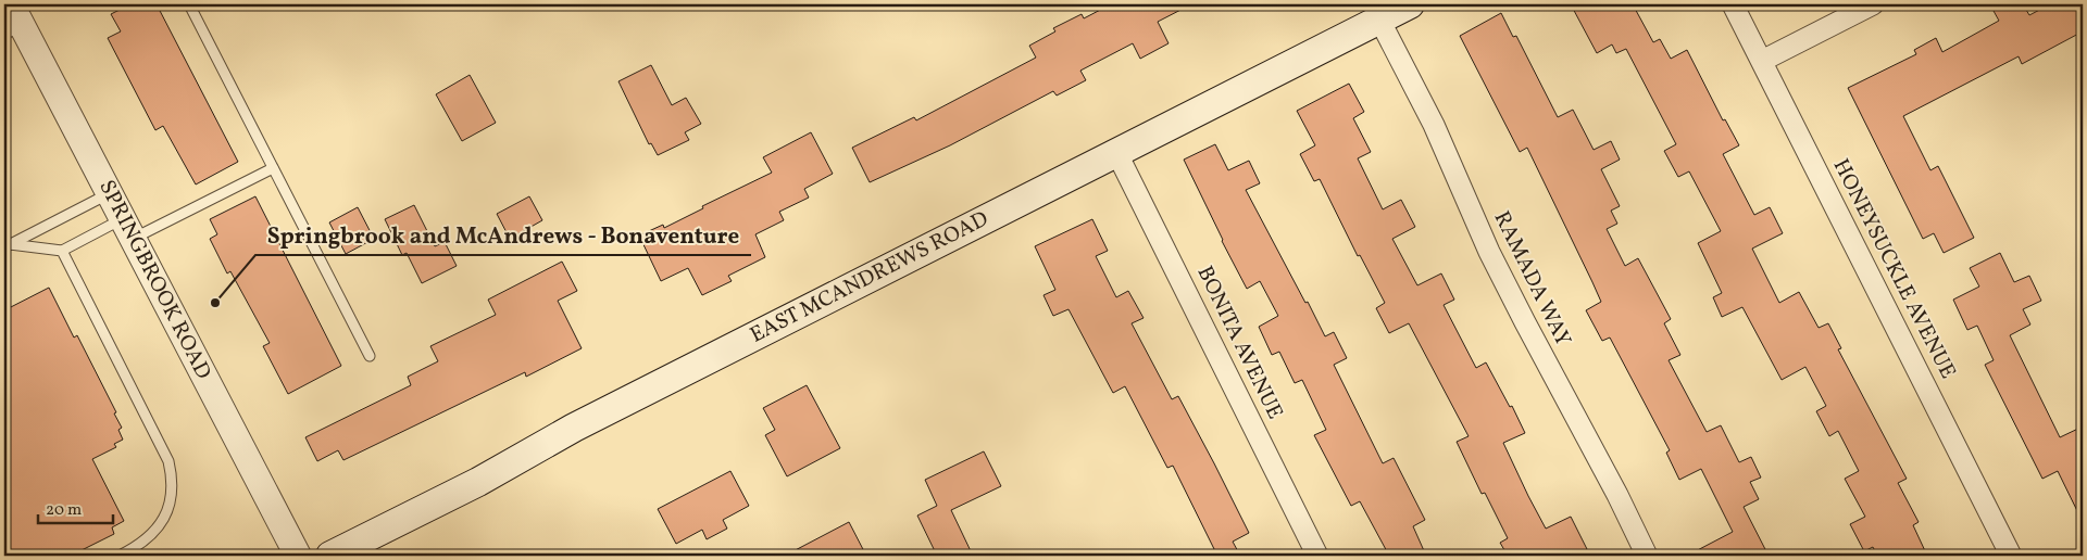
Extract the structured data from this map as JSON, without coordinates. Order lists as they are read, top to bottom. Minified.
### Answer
{"streets":{"main road":["EAST MCANDREWS ROAD"],"street":["HONEYSUCKLE AVENUE","RAMADA WAY","SPRINGBROOK ROAD","BONITA AVENUE"]},"crossings":[["EAST MCANDREWS ROAD","RAMADA WAY"],["EAST MCANDREWS ROAD","BONITA AVENUE"]],"places":["Springbrook and McAndrews - Bonaventure"],"scale_bar":"20 m"}
